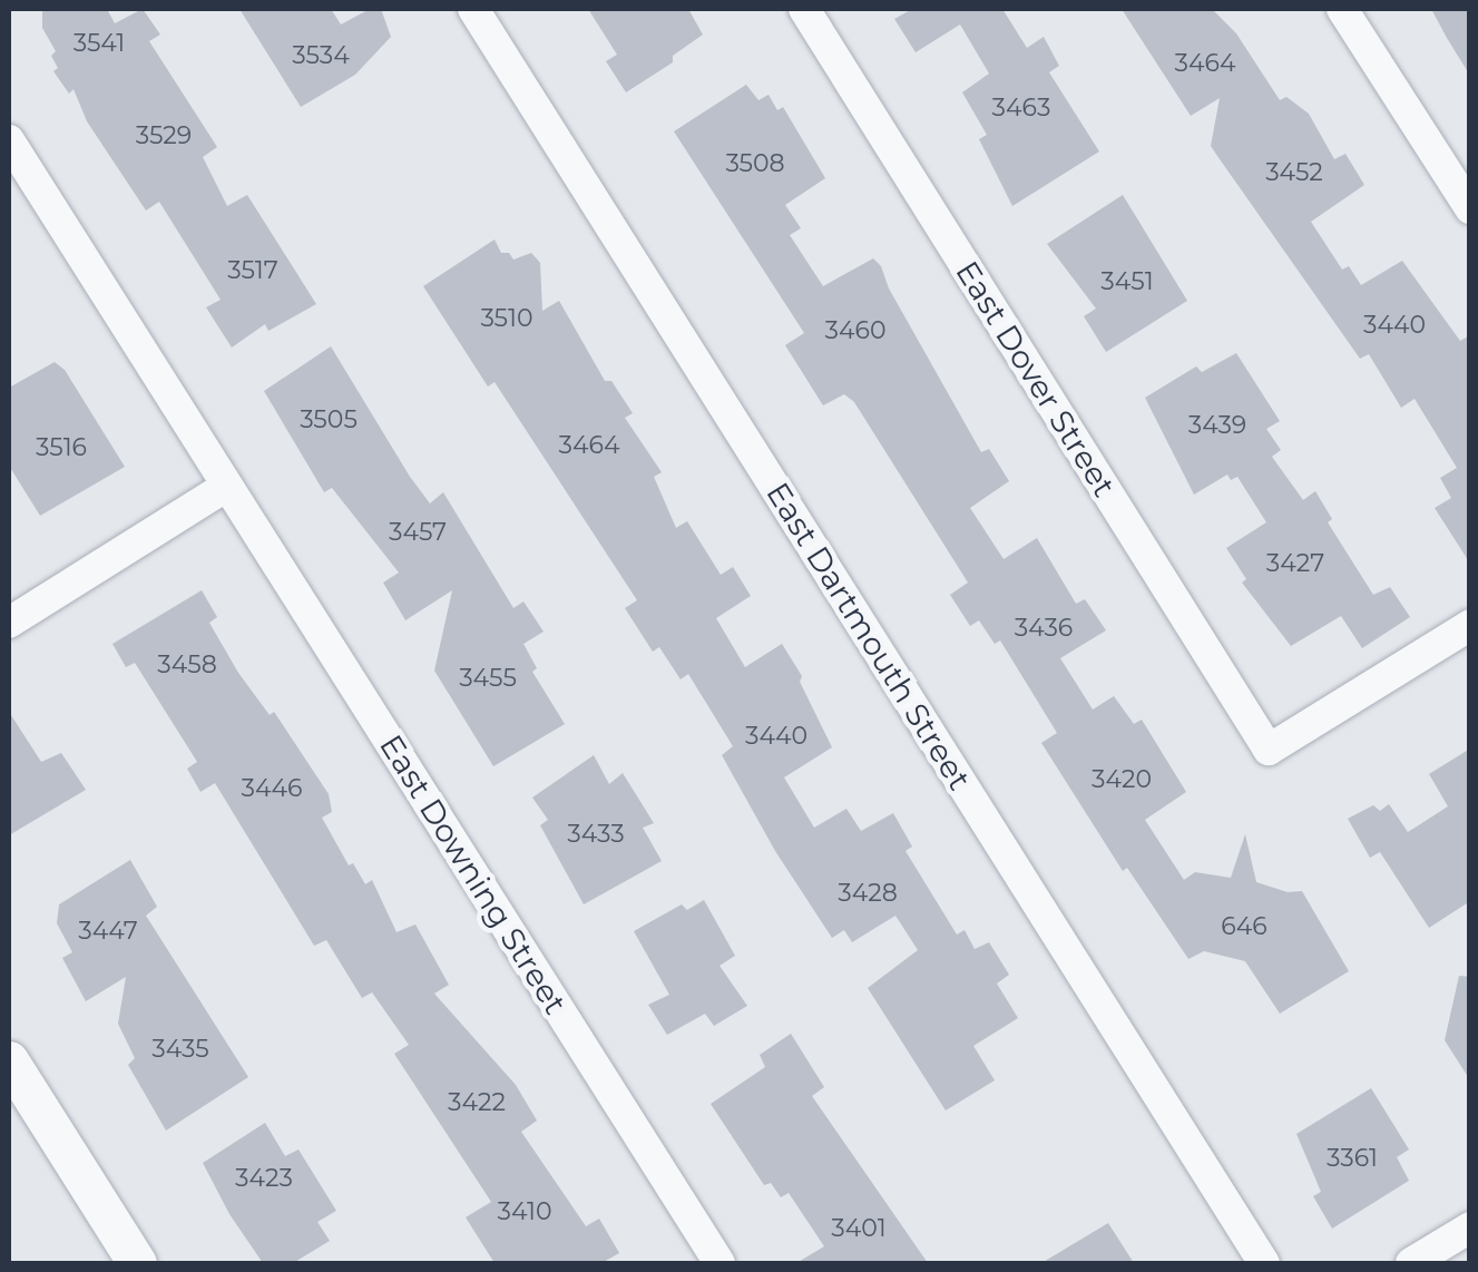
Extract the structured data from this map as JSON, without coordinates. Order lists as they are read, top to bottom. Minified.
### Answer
{"streets":{"street":["East Dover Street","East Dartmouth Street","East Downing Street"]},"house_numbers":["3541","3534","3464","3463","3529","3508","3452","3517","3451","3510","3440","3460","3505","3439","3464","3516","3457","3427","3436","3458","3455","3440","3420","3446","3433","3428","646","3447","3435","3422","3361","3423","3410","3401"]}
